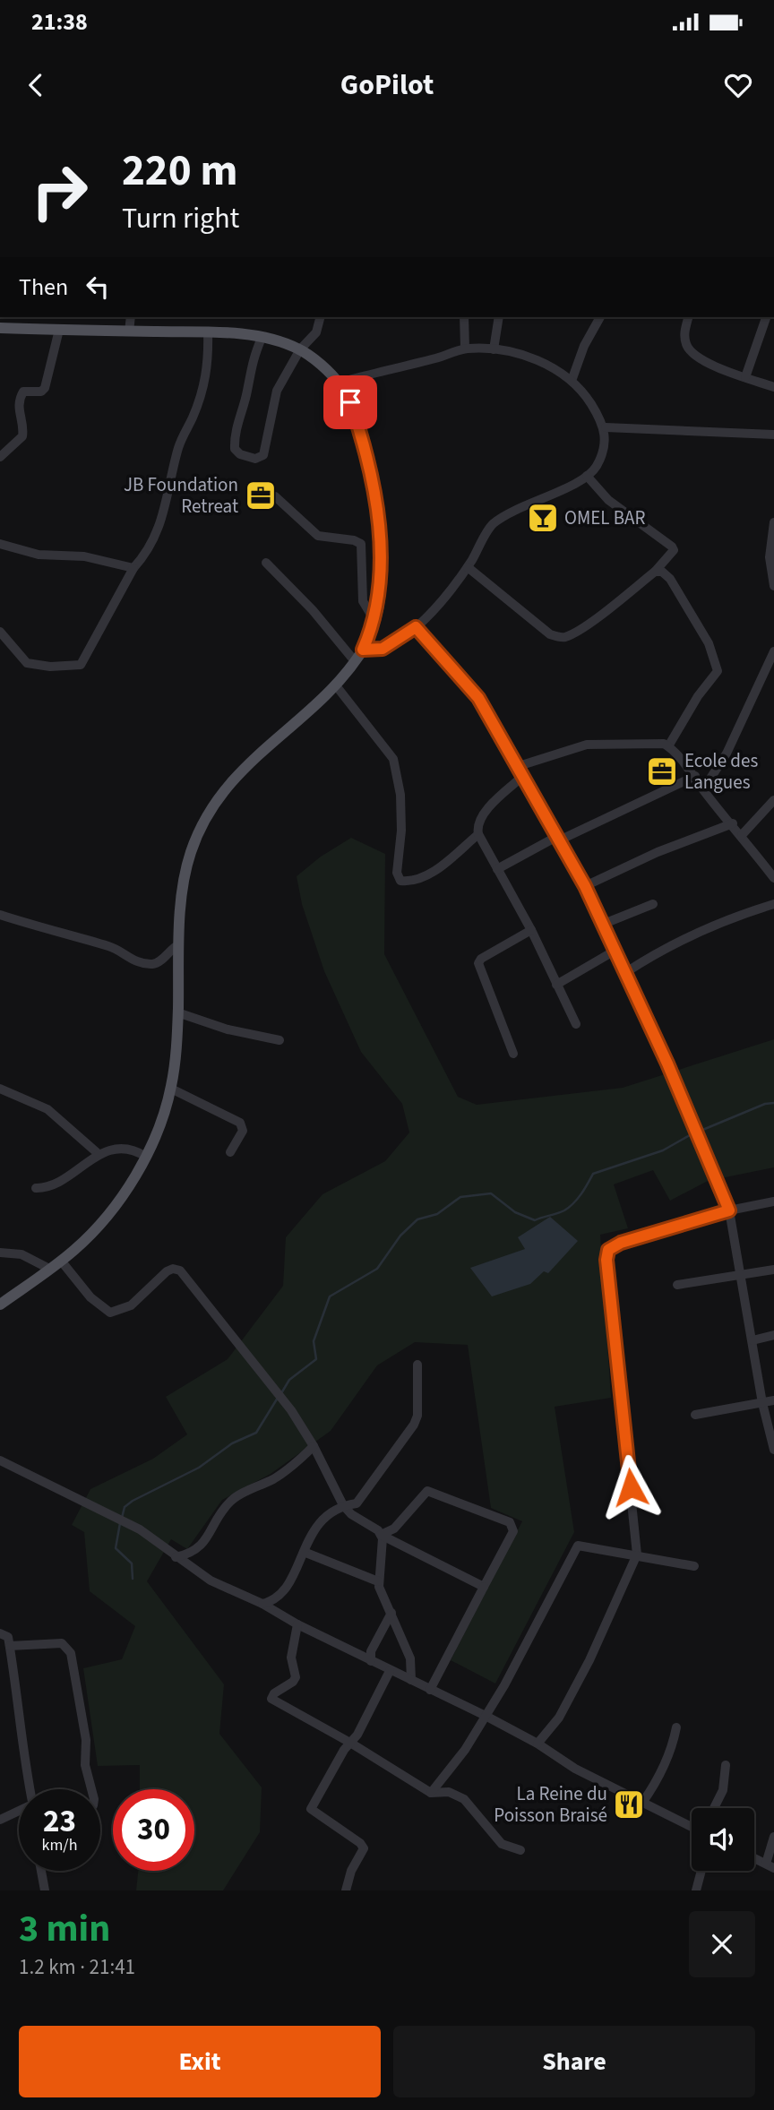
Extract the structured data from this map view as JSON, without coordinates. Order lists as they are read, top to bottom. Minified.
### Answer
{"places":{"office":["JB Foundation Retreat","Ecole des Langues"],"bar":["OMEL BAR"],"restaurant":["La Reine du Poisson Braisé"]},"page":{"status":"21:38","header":"GoPilot","turn":["220 m","Turn right"],"then":"Then","speed":"23 km/h","limit":"30","heading":["3 min","1.2 km · 21:41"],"buttons":["Exit","Share"]}}
